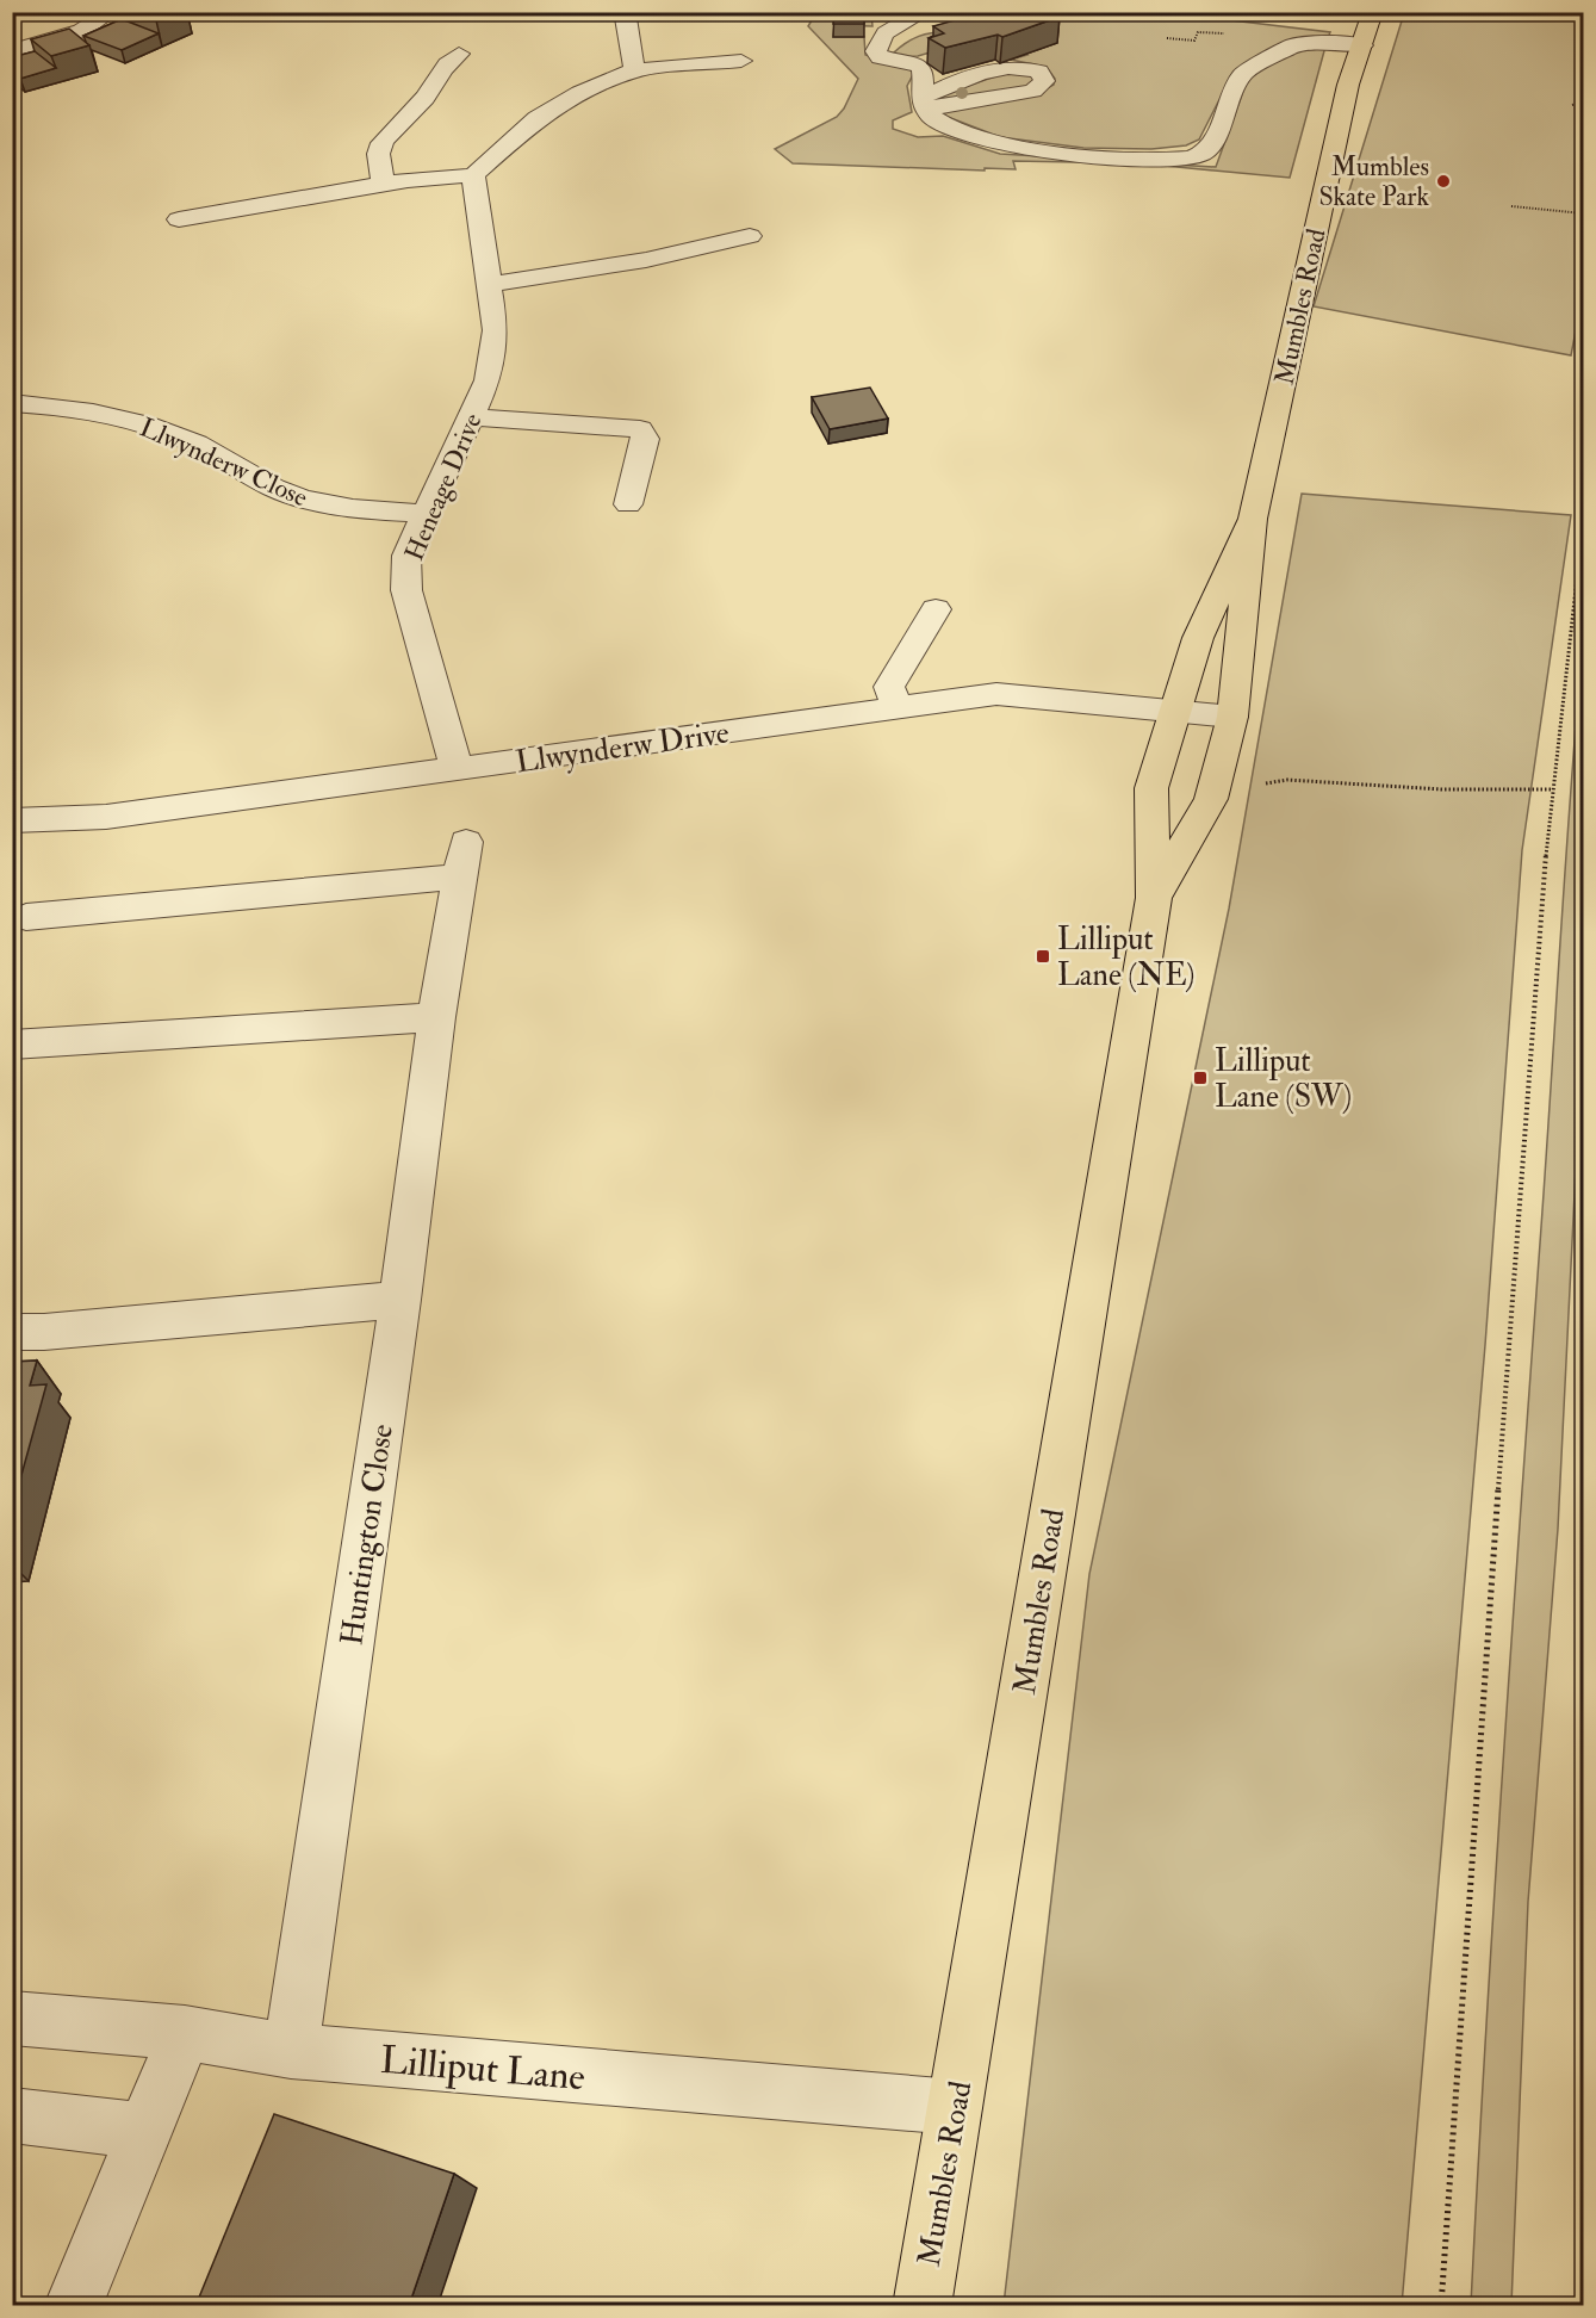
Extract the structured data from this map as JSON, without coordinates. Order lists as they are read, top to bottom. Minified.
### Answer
{"streets":{"main road":["Mumbles Road"],"street":["Llwynderw Close","Heneage Drive","Llwynderw Drive","Huntington Close","Lilliput Lane"]},"crossings":[["Mumbles Road","Llwynderw Drive"],["Mumbles Road","Lilliput Lane"],["Llwynderw Close","Heneage Drive"],["Heneage Drive","Llwynderw Drive"],["Huntington Close","Lilliput Lane"]],"places":{"other":["Mumbles Skate Park"],"transit":["Lilliput Lane (NE)","Lilliput Lane (SW)"]}}
